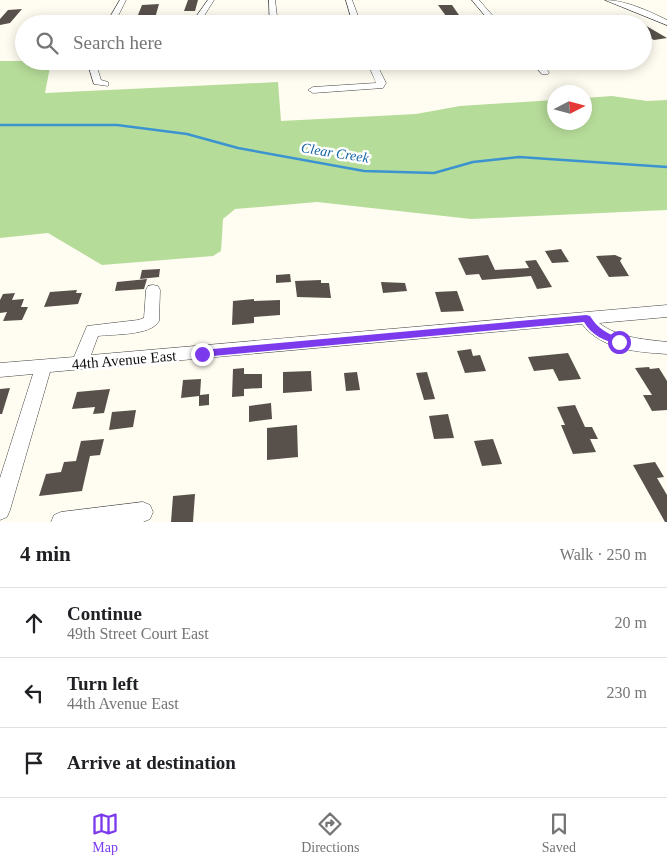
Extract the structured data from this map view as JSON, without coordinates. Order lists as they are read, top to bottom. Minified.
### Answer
{"streets":{"street":["44th Avenue East"]},"water":["Clear Creek"],"north":"right","page":{"search":"Search here","heading":["4 min","Walk · 250 m"],"list":[["Continue","49th Street Court East","20 m"],["Turn left","44th Avenue East","230 m"],"Arrive at destination"],"nav":["Map","Directions","Saved"]}}
